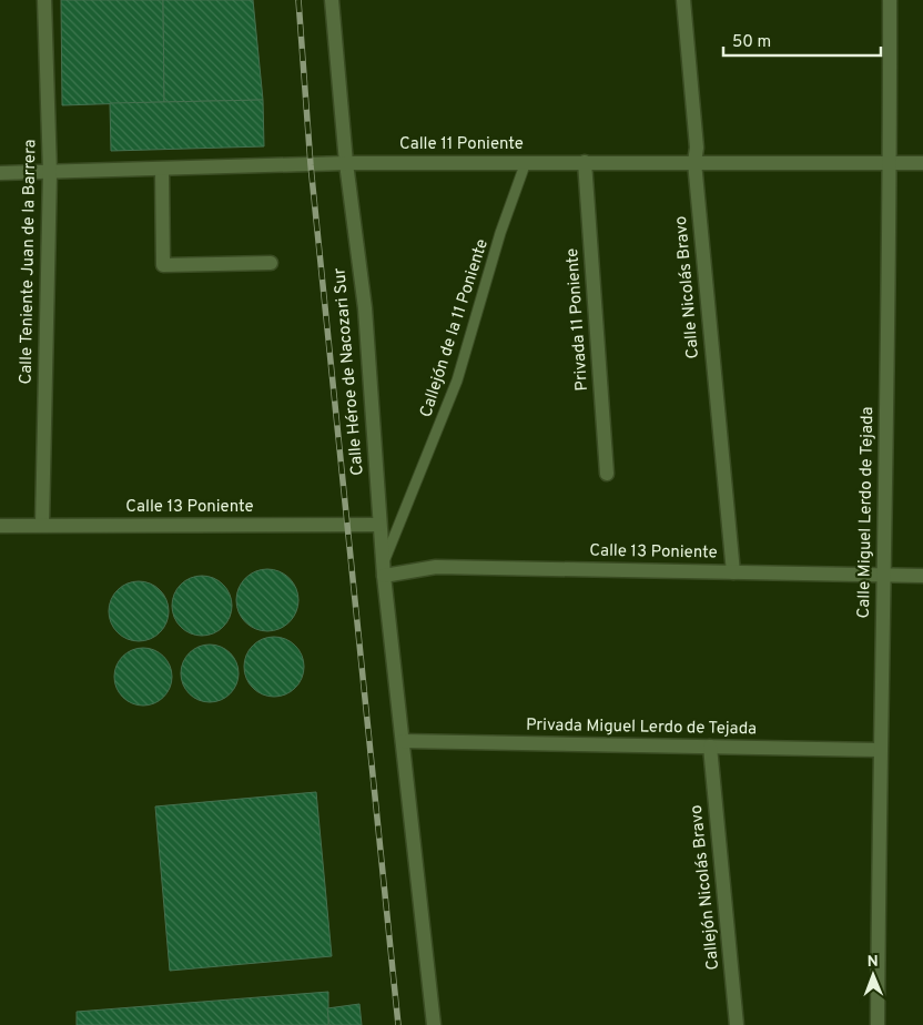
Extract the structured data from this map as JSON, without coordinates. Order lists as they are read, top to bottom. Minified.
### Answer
{"streets":{"street":["Calle 11 Poniente","Calle Teniente Juan de la Barrera","Calle Nicolás Bravo","Privada 11 Poniente","Calle Héroe de Nacozari Sur","Calle 13 Poniente","Calle Miguel Lerdo de Tejada","Privada Miguel Lerdo de Tejada","Callejón Nicolás Bravo"],"lane":["Callejón de la 11 Poniente"]},"crossings":[["Calle 11 Poniente","Calle Teniente Juan de la Barrera"],["Calle 11 Poniente","Calle Nicolás Bravo"],["Calle 11 Poniente","Privada 11 Poniente"],["Calle 11 Poniente","Callejón de la 11 Poniente"],["Calle 11 Poniente","Calle Héroe de Nacozari Sur"],["Calle 11 Poniente","Calle Miguel Lerdo de Tejada"],["Calle Teniente Juan de la Barrera","Calle 13 Poniente"],["Calle Nicolás Bravo","Calle 13 Poniente"],["Callejón de la 11 Poniente","Calle Héroe de Nacozari Sur"],["Callejón de la 11 Poniente","Calle 13 Poniente"],["Calle Héroe de Nacozari Sur","Calle 13 Poniente"],["Calle Héroe de Nacozari Sur","Privada Miguel Lerdo de Tejada"],["Calle 13 Poniente","Calle Miguel Lerdo de Tejada"],["Calle Miguel Lerdo de Tejada","Privada Miguel Lerdo de Tejada"],["Privada Miguel Lerdo de Tejada","Callejón Nicolás Bravo"]],"scale_bar":"50 m","north":"top"}
